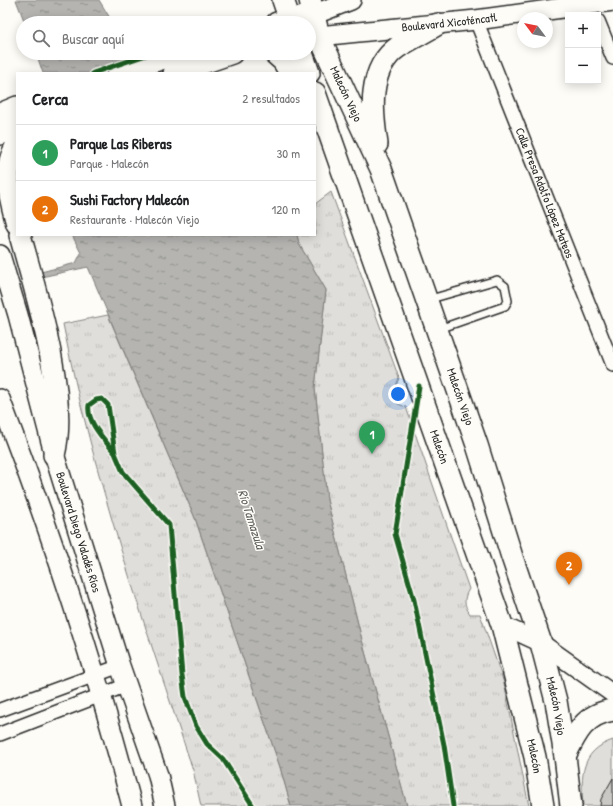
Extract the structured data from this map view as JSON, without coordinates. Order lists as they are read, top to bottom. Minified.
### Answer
{"streets":{"main road":["Boulevard Xicoténcatl","Malecón Viejo","Malecón","Boulevard Diego Valadés Ríos"],"street":["Calle Presa Adolfo López Mateos"]},"crossings":[["Boulevard Xicoténcatl","Calle Presa Adolfo López Mateos"]],"water":["Río Tamazula"],"north":"top left","page":{"map_buttons":["+","−"],"search":"Buscar aquí","heading":["Cerca","2 resultados"],"list":[{"mark":"1","name":"Parque Las Riberas","note":"Parque · Malecón","value":"30 m"},{"mark":"2","name":"Sushi Factory Malecón","note":"Restaurante · Malecón Viejo","value":"120 m"}],"pins":["1","2"]}}
